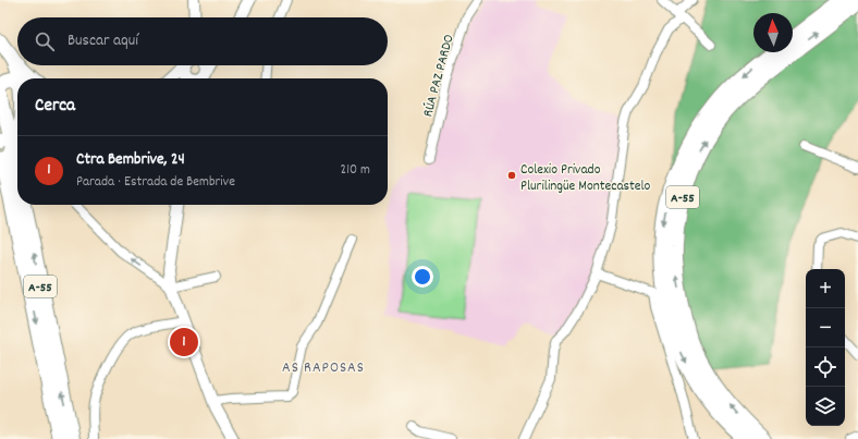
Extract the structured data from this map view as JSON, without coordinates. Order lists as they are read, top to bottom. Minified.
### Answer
{"streets":{"highway":["A-55"],"street":["RÚA PAZ PARDO"]},"districts":["AS RAPOSAS"],"places":["Colexio Privado Plurilingüe Montecastelo"],"north":"top","page":{"search":"Buscar aquí","heading":"Cerca","list":[{"mark":"1","name":"Ctra Bembrive, 24","note":"Parada · Estrada de Bembrive","value":"210 m"}],"map_buttons":["+","−"],"pins":"1"}}
